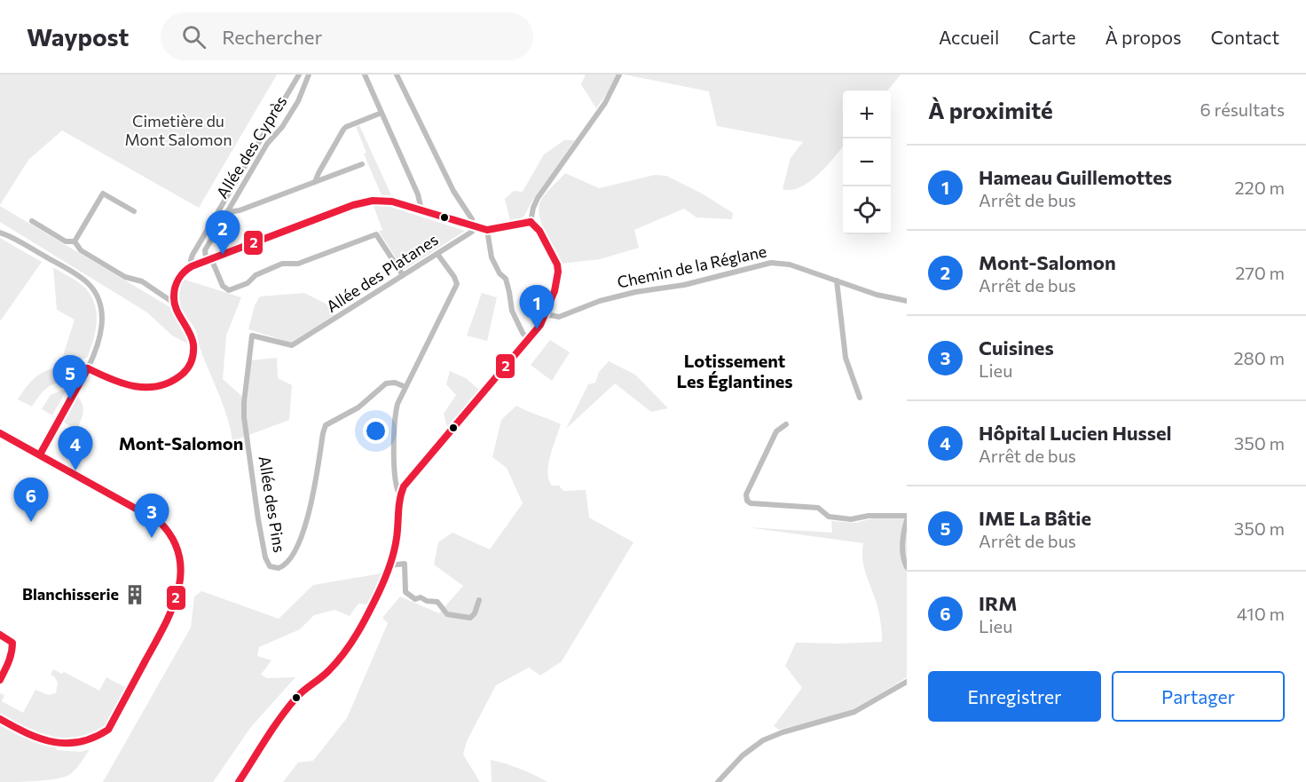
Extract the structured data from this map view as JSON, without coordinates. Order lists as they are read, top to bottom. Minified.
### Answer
{"streets":{"street":["Allée des Cyprès","Chemin de la Réglane","Allée des Platanes","Allée des Pins"]},"crossings":[["Allée des Platanes","Allée des Pins"]],"districts":["Lotissement Les Églantines","Mont-Salomon"],"parks":["Cimetière du Mont Salomon"],"places":{"building":["Blanchisserie"]},"lines":["transit line 2"],"page":{"header":"Waypost","search":"Rechercher","nav":["Accueil","Carte","À propos","Contact"],"heading":["À proximité","6 résultats"],"map_buttons":["+","−"],"list":[{"mark":"1","name":"Hameau Guillemottes","note":"Arrêt de bus","value":"220 m"},{"mark":"2","name":"Mont-Salomon","note":"Arrêt de bus","value":"270 m"},{"mark":"3","name":"Cuisines","note":"Lieu","value":"280 m"},{"mark":"4","name":"Hôpital Lucien Hussel","note":"Arrêt de bus","value":"350 m"},{"mark":"5","name":"IME La Bâtie","note":"Arrêt de bus","value":"350 m"},{"mark":"6","name":"IRM","note":"Lieu","value":"410 m"}],"pins":["2","1","5","4","6","3"],"buttons":["Enregistrer","Partager"]}}
